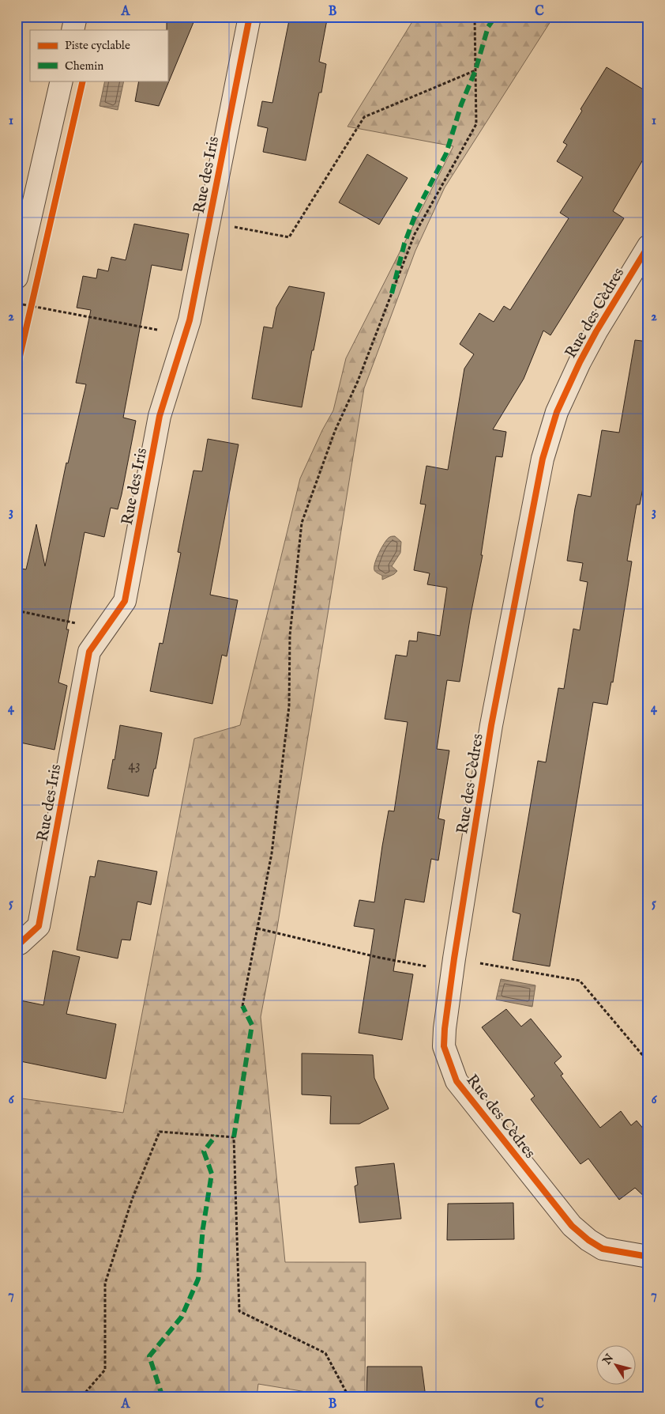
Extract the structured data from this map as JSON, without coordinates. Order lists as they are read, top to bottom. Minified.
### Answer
{"streets":{"street":["Rue des Iris","Rue des Cèdres"]},"house_numbers":["43"],"legend":["Piste cyclable","Chemin"],"north":"top left","grid":{"columns":["A","B","C"],"rows":["1","2","3","4","5","6","7"]}}
